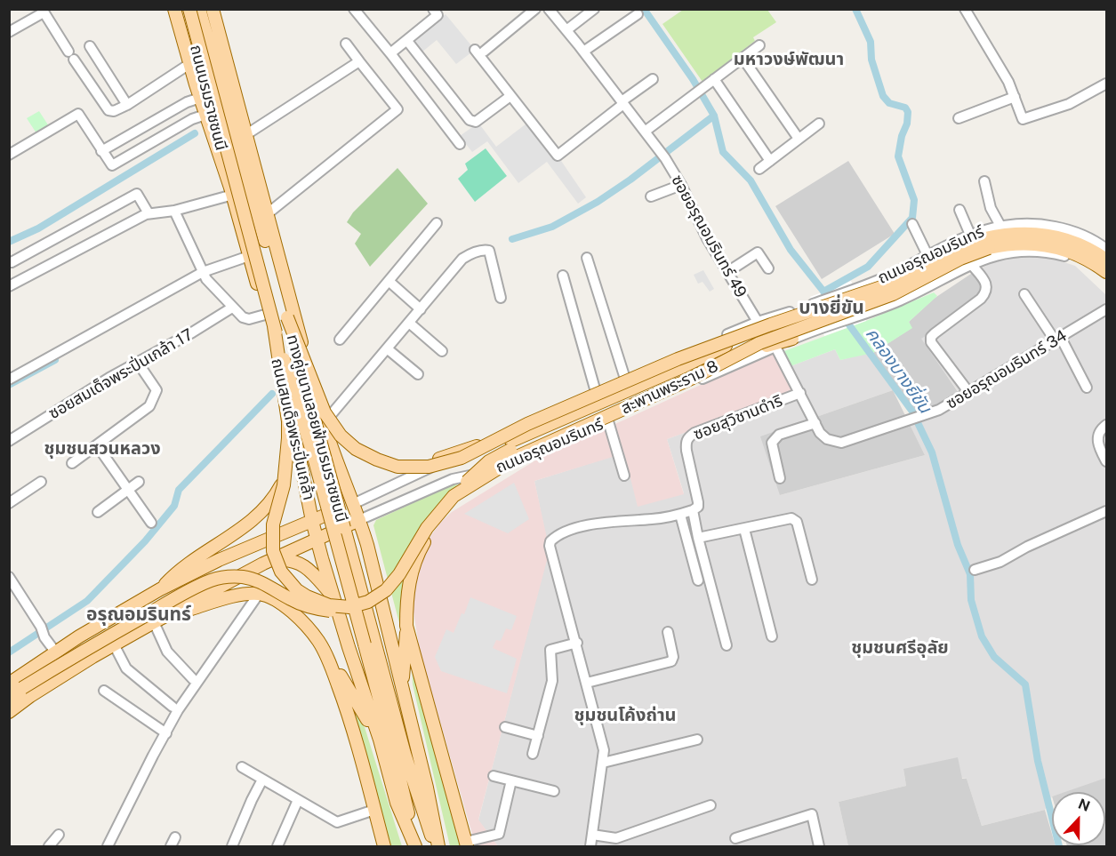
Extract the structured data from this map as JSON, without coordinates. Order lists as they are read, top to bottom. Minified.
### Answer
{"streets":{"main road":["ถนนบรมราชชนนี","ถนนอรุณอมรินทร์","สะพานพระราม 8","ทางคู่ขนานลอยฟ้าบรมราชชนนี","ถนนสมเด็จพระปิ่นเกล้า"],"street":["ซอยอรุณอมรินทร์ 49","ซอยอรุณอมรินทร์ 34","ซอยสมเด็จพระปิ่นเกล้า 17","ซอยสุวิชานดำริ"]},"crossings":[["ถนนบรมราชชนนี","ถนนสมเด็จพระปิ่นเกล้า"],["ซอยอรุณอมรินทร์ 49","ถนนอรุณอมรินทร์"],["ถนนอรุณอมรินทร์","ถนนสมเด็จพระปิ่นเกล้า"],["สะพานพระราม 8","ทางคู่ขนานลอยฟ้าบรมราชชนนี"],["ทางคู่ขนานลอยฟ้าบรมราชชนนี","ถนนสมเด็จพระปิ่นเกล้า"]],"districts":["มหาวงษ์พัฒนา","บางยี่ขัน","ชุมชนสวนหลวง","อรุณอมรินทร์","ชุมชนศรีอุลัย","ชุมชนโค้งถ่าน"],"water":["คลองบางยี่ขัน"],"north":"top"}
